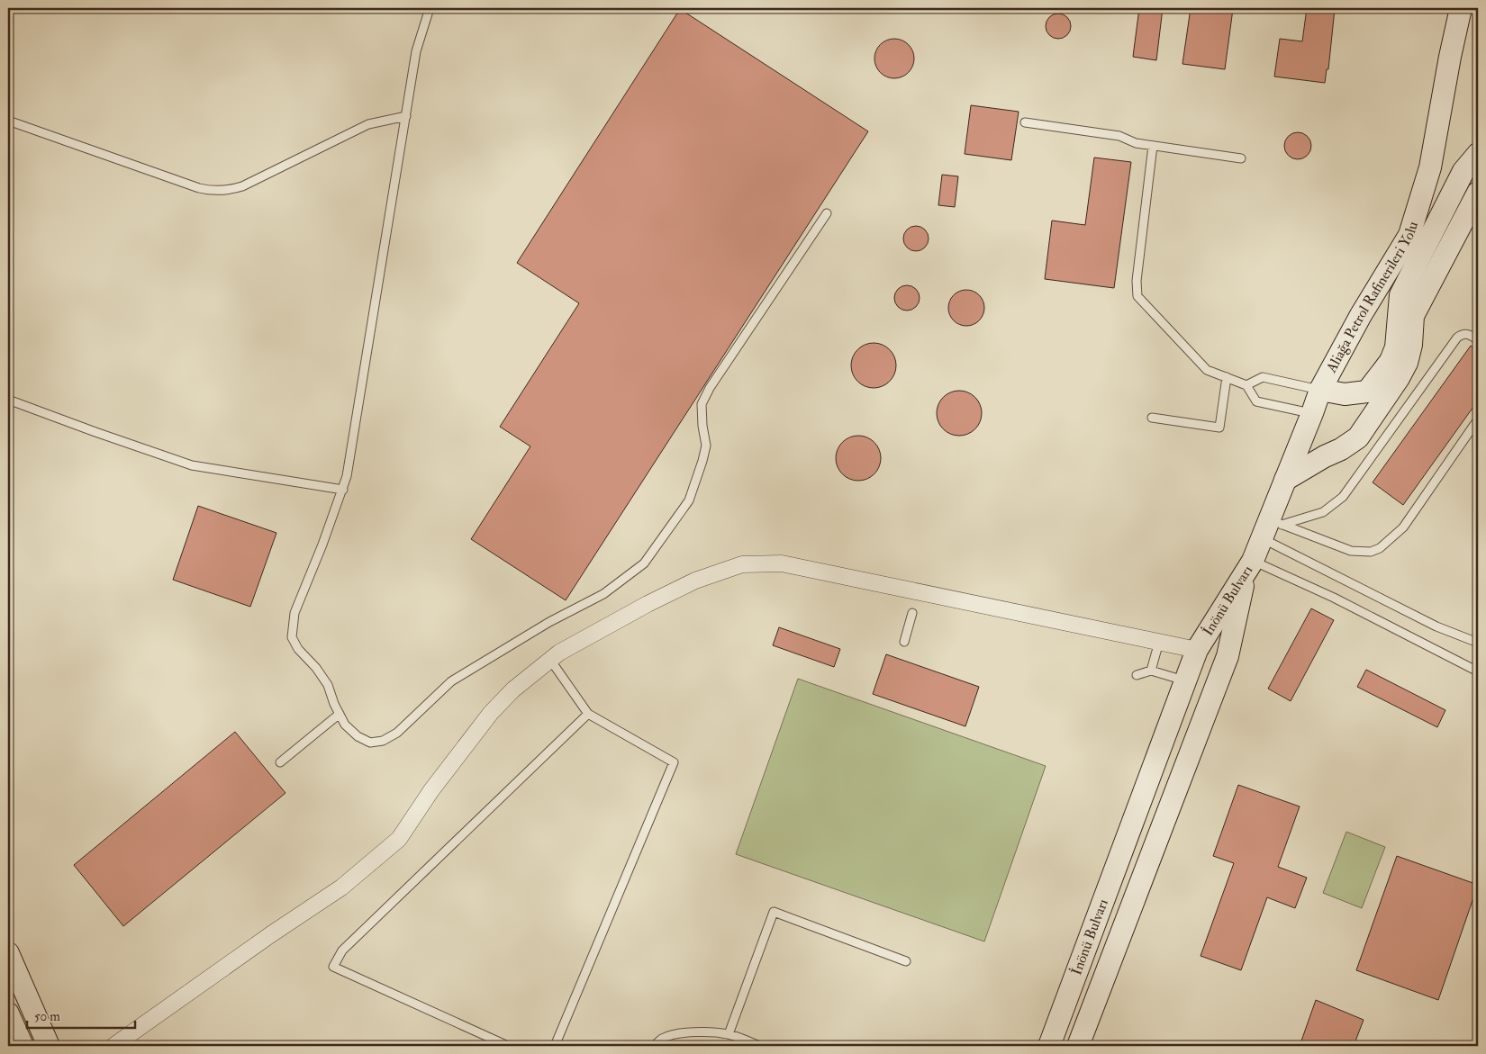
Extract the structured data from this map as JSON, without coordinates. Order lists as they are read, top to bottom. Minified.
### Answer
{"streets":{"street":["Aliağa Petrol Rafinerileri Yolu","İnönü Bulvarı"]},"crossings":[["Aliağa Petrol Rafinerileri Yolu","İnönü Bulvarı"]],"scale_bar":"50 m"}
